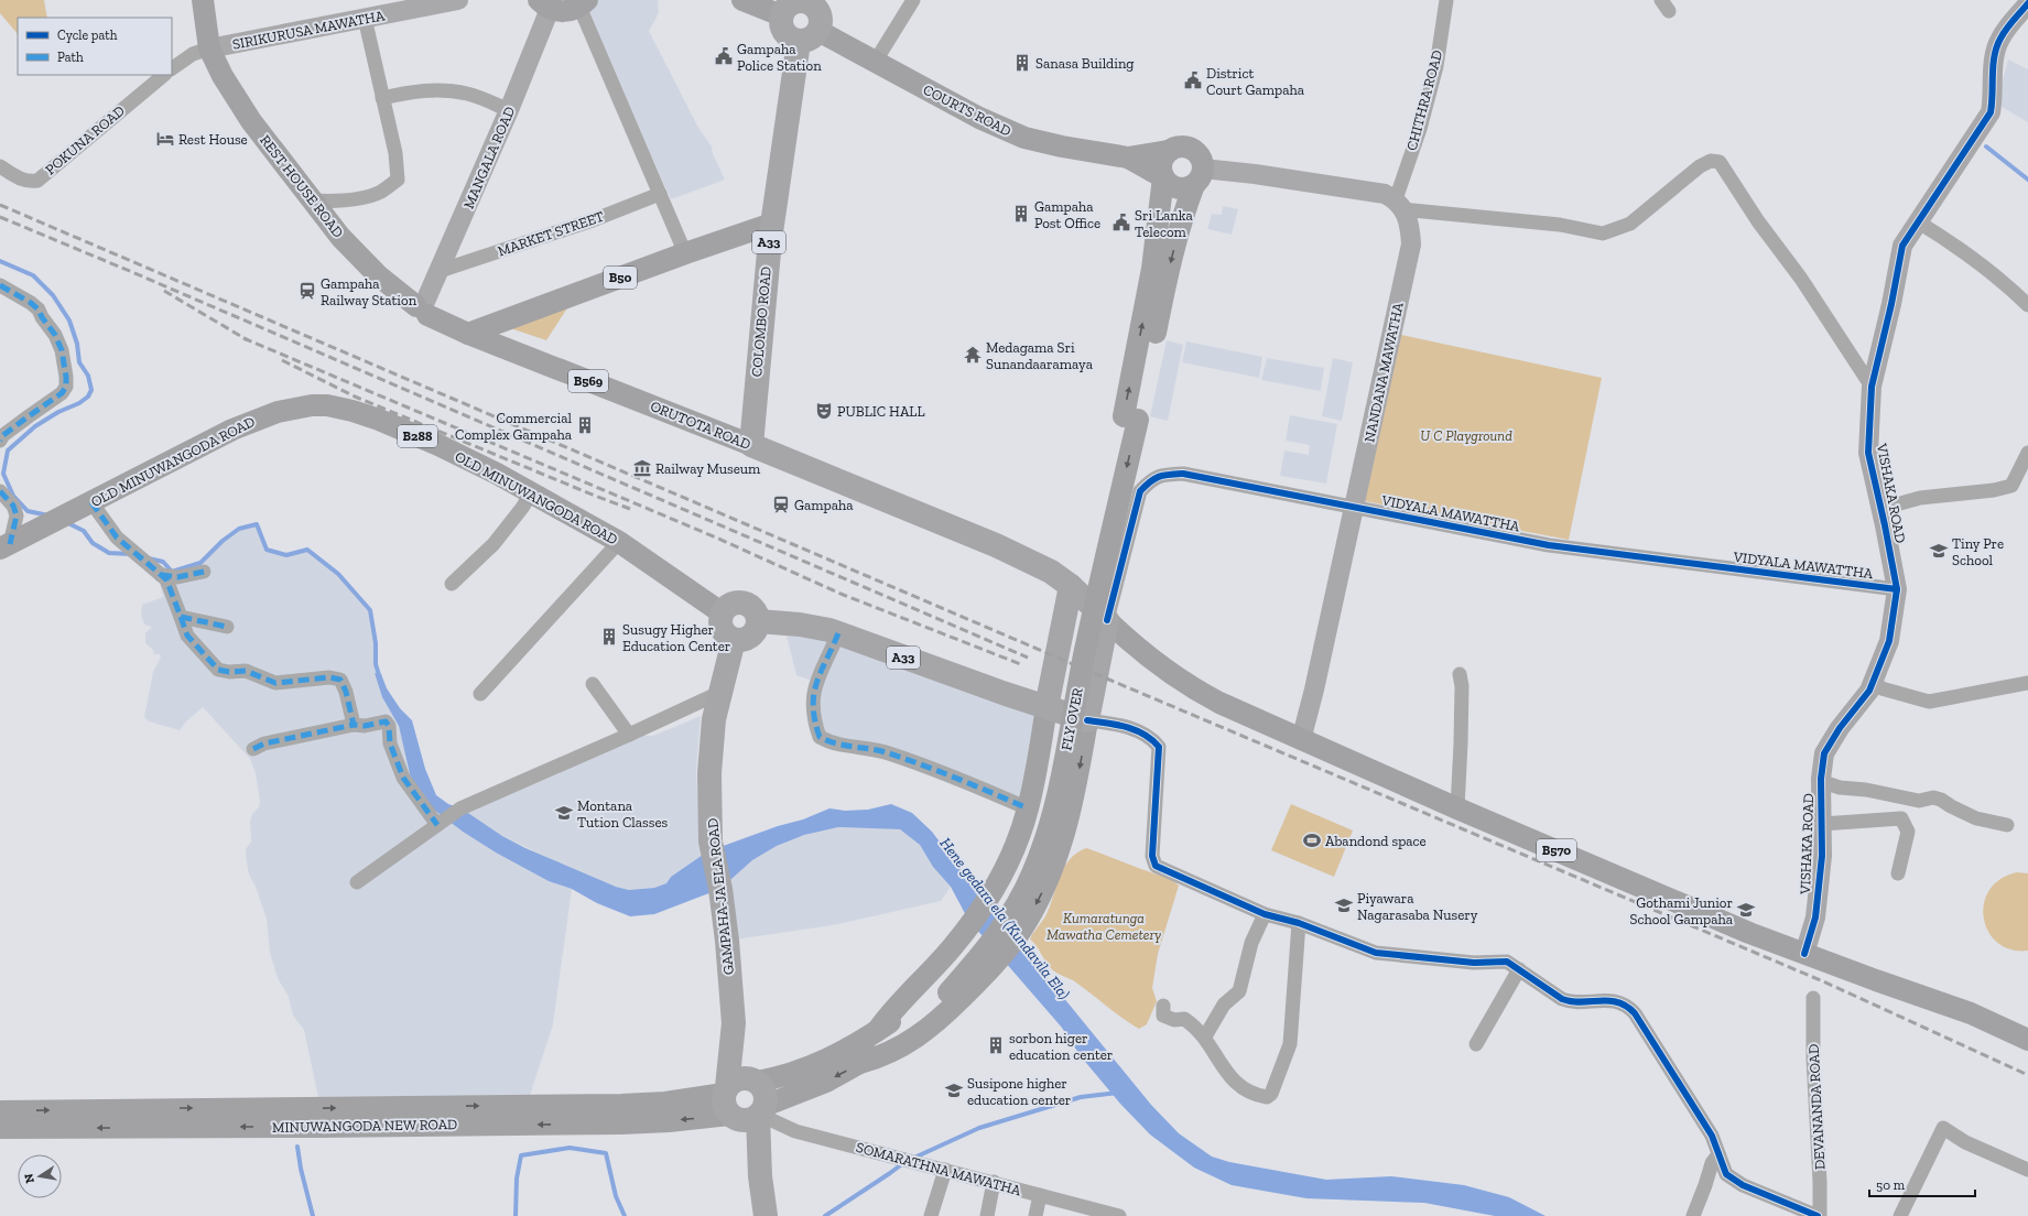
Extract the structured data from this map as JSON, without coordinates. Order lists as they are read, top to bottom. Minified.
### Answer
{"streets":{"highway":["A33","COLOMBO ROAD","ORUTOTA ROAD","GAMPAHA-JA ELA ROAD"],"main road":["COURTS ROAD","REST HOUSE ROAD","B50","B569","B288","OLD MINUWANGODA ROAD","FLY OVER","B570","MINUWANGODA NEW ROAD"],"street":["SIRIKURUSA MAWATHA","CHITHRA ROAD","POKUNA ROAD","MANGALA ROAD","MARKET STREET","NANDANA MAWATHA","VISHAKA ROAD","VIDYALA MAWATTHA","DEVANANDA ROAD","SOMARATHNA MAWATHA"]},"crossings":[["SIRIKURUSA MAWATHA","REST HOUSE ROAD"],["SIRIKURUSA MAWATHA","B569"],["CHITHRA ROAD","NANDANA MAWATHA"],["COURTS ROAD","COLOMBO ROAD"],["MANGALA ROAD","REST HOUSE ROAD"],["MANGALA ROAD","MARKET STREET"],["MANGALA ROAD","ORUTOTA ROAD"],["REST HOUSE ROAD","B569"],["REST HOUSE ROAD","ORUTOTA ROAD"],["A33","OLD MINUWANGODA ROAD"],["A33","GAMPAHA-JA ELA ROAD"],["B50","COLOMBO ROAD"],["B50","ORUTOTA ROAD"],["COLOMBO ROAD","ORUTOTA ROAD"],["NANDANA MAWATHA","VIDYALA MAWATTHA"],["NANDANA MAWATHA","B570"],["ORUTOTA ROAD","VIDYALA MAWATTHA"],["ORUTOTA ROAD","B570"],["OLD MINUWANGODA ROAD","GAMPAHA-JA ELA ROAD"],["VISHAKA ROAD","VIDYALA MAWATTHA"],["VISHAKA ROAD","B570"],["VIDYALA MAWATTHA","B570"],["GAMPAHA-JA ELA ROAD","MINUWANGODA NEW ROAD"],["GAMPAHA-JA ELA ROAD","SOMARATHNA MAWATHA"],["MINUWANGODA NEW ROAD","SOMARATHNA MAWATHA"]],"water":["Hene gedara ela (Kundavila Ela)"],"parks":["U C Playground","Kumaratunga Mawatha Cemetery"],"places":{"public building":["Gampaha Police Station","District Court Gampaha","Sri Lanka Telecom"],"building":["Sanasa Building","Gampaha Post Office","Commercial Complex Gampaha","Susugy Higher Education Center","sorbon higer education center"],"hotel":["Rest House"],"station":["Gampaha Railway Station","Gampaha"],"temple":["Medagama Sri Sunandaaramaya"],"theatre":["PUBLIC HALL"],"museum":["Railway Museum"],"school or university":["Tiny Pre School","Montana Tution Classes","Piyawara Nagarasaba Nusery","Gothami Junior School Gampaha","Susipone higher education center"],"sports":["Abandond space"]},"legend":["Cycle path","Path"],"scale_bar":"50 m","north":"left"}
